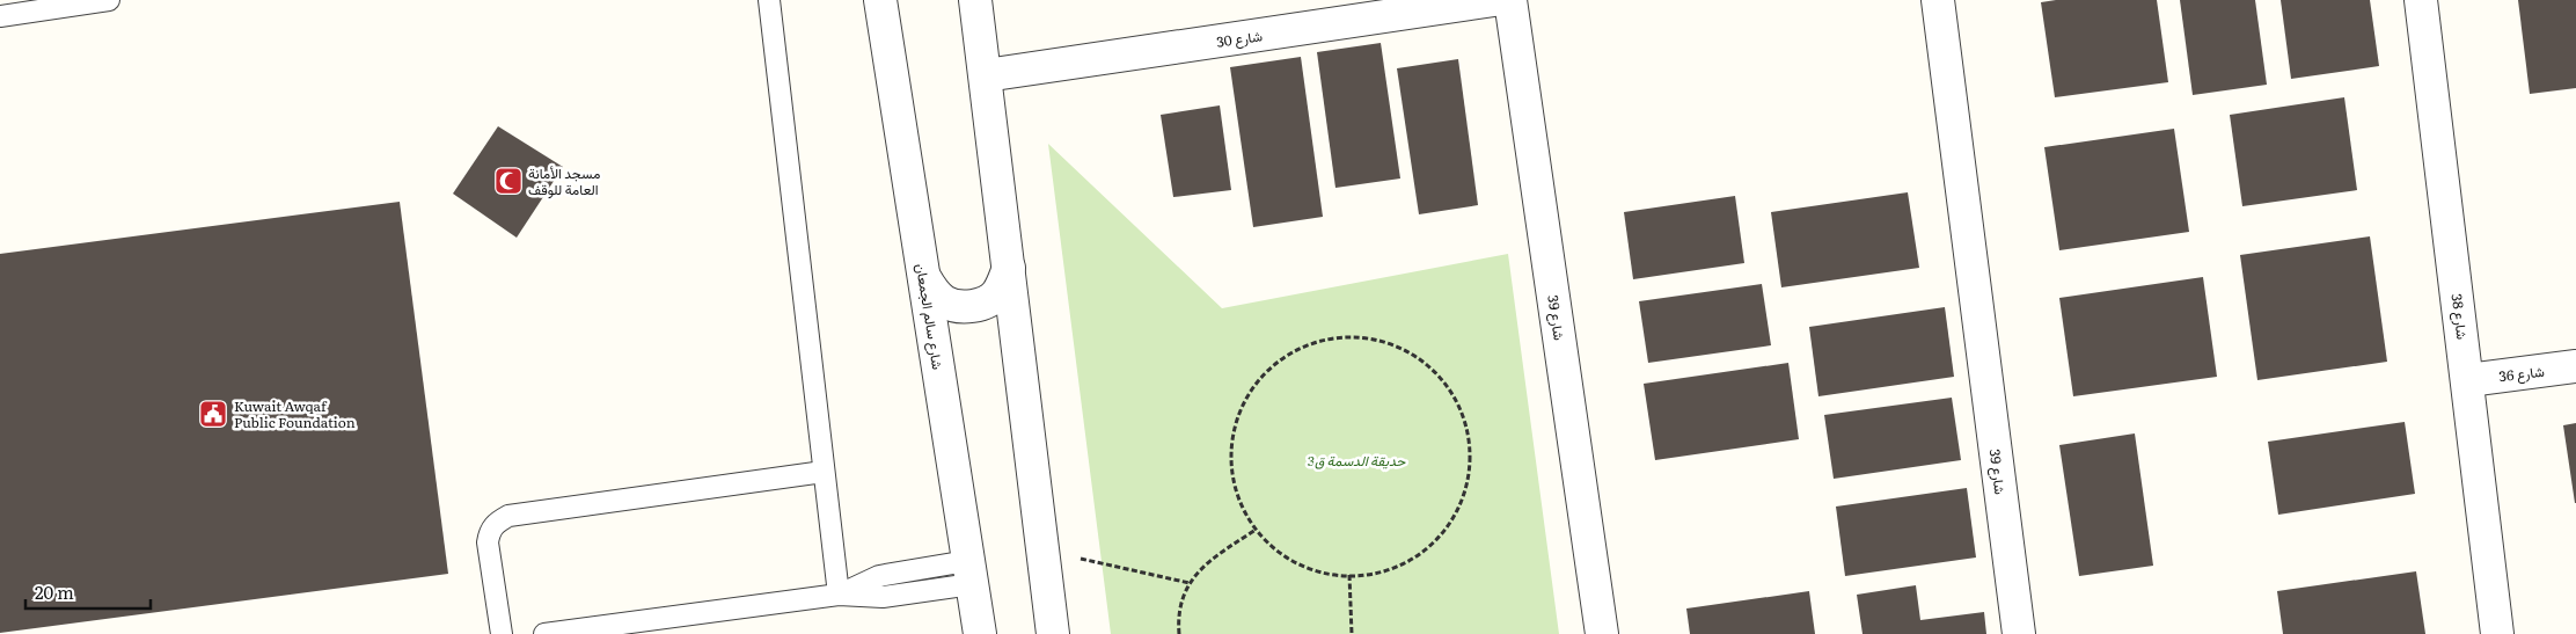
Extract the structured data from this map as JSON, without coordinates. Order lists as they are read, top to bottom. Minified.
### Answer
{"streets":{"street":["شارع 30","شارع سالم الجمعان","شارع 38","شارع 39","شارع 36"]},"crossings":[["شارع 38","شارع 36"]],"parks":["حديقة الدسمة ق3"],"places":{"mosque":["مسجد الأمانة العامة للوقف"],"public building":["Kuwait Awqaf Public Foundation"]},"scale_bar":"20 m"}
